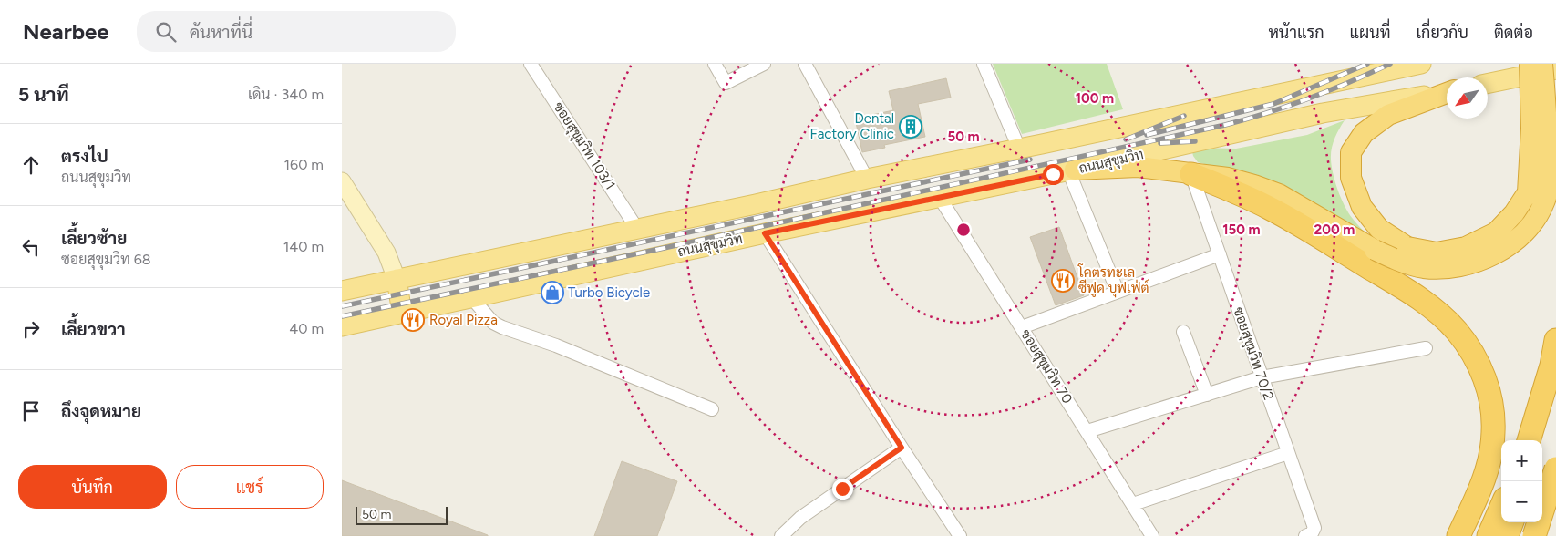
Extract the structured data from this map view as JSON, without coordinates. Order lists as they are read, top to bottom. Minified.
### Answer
{"streets":{"main road":["ถนนสุขุมวิท"],"street":["ซอยสุขุมวิท 103/1","ซอยสุขุมวิท 70/2","ซอยสุขุมวิท 70"]},"crossings":[["ถนนสุขุมวิท","ซอยสุขุมวิท 70"]],"places":{"building":["Dental Factory Clinic"],"restaurant":["โคตรทะเล ซีฟูด บุฟเฟ่ต์","Royal Pizza"],"shop":["Turbo Bicycle"]},"scale_bar":"50 m","north":"bottom left","page":{"header":"Nearbee","search":"ค้นหาที่นี่","nav":["หน้าแรก","แผนที่","เกี่ยวกับ","ติดต่อ"],"heading":["5 นาที","เดิน · 340 m"],"list":[["ตรงไป","ถนนสุขุมวิท","160 m"],["เลี้ยวซ้าย","ซอยสุขุมวิท 68","140 m"],["เลี้ยวขวา","40 m"],"ถึงจุดหมาย"],"map_buttons":["+","−"],"buttons":["บันทึก","แชร์"],"scale":"50 m"},"rings":["100 m","50 m","150 m","200 m"]}
